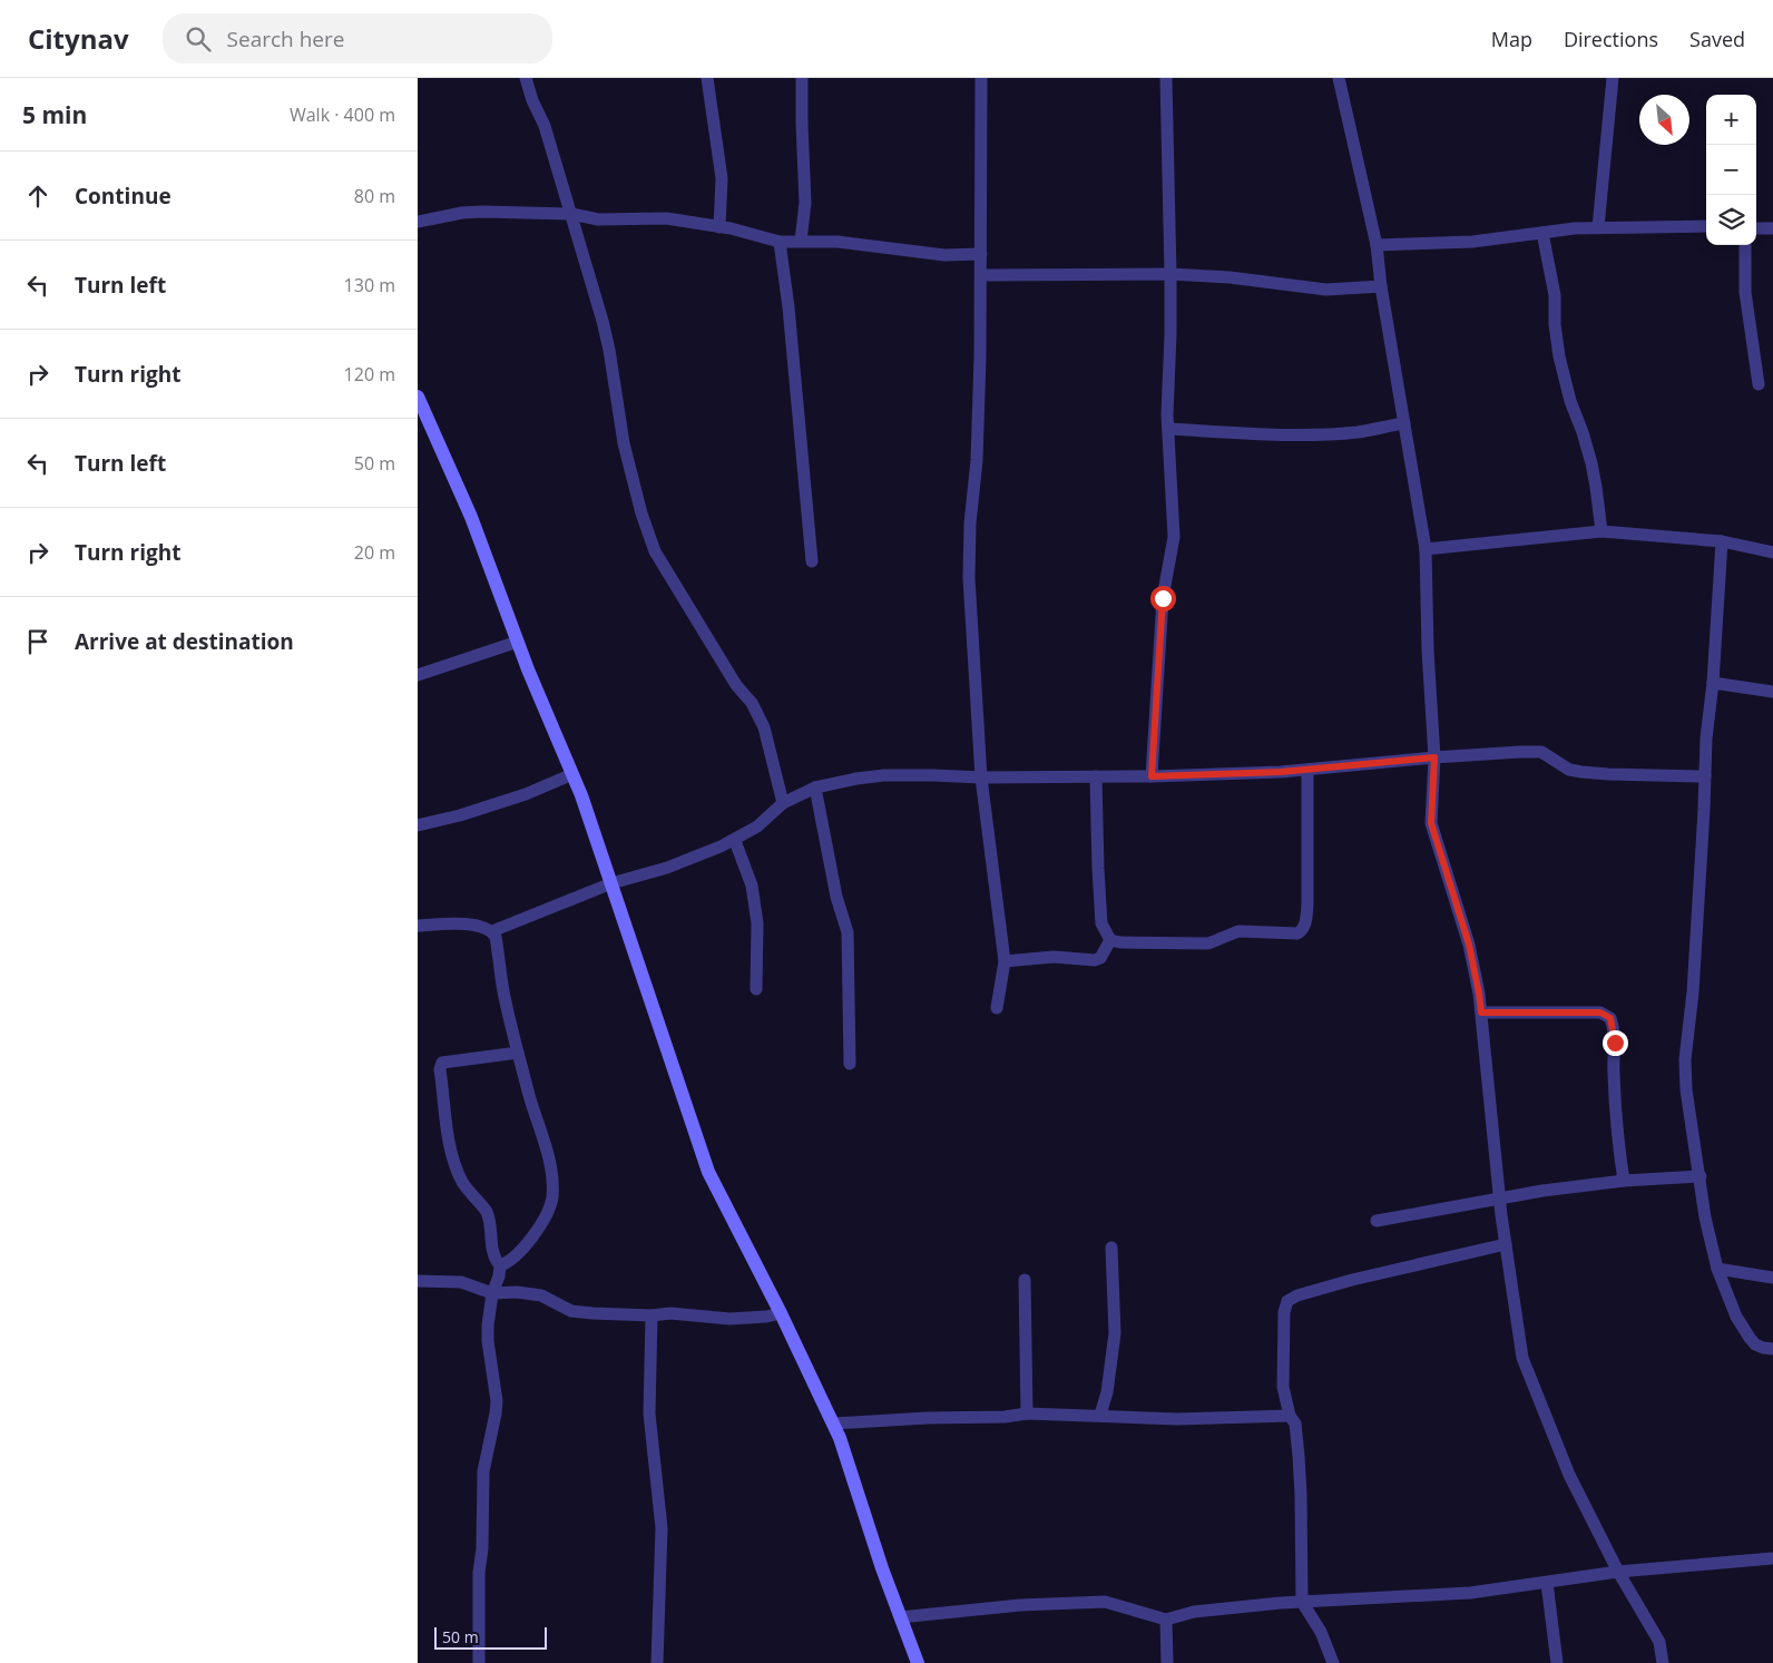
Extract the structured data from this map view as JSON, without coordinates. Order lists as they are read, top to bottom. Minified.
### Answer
{"scale_bar":"50 m","north":"bottom right","page":{"header":"Citynav","search":"Search here","nav":["Map","Directions","Saved"],"heading":["5 min","Walk · 400 m"],"map_buttons":["+","−"],"list":[["Continue","80 m"],["Turn left","130 m"],["Turn right","120 m"],["Turn left","50 m"],["Turn right","20 m"],"Arrive at destination"],"scale":"50 m"}}
